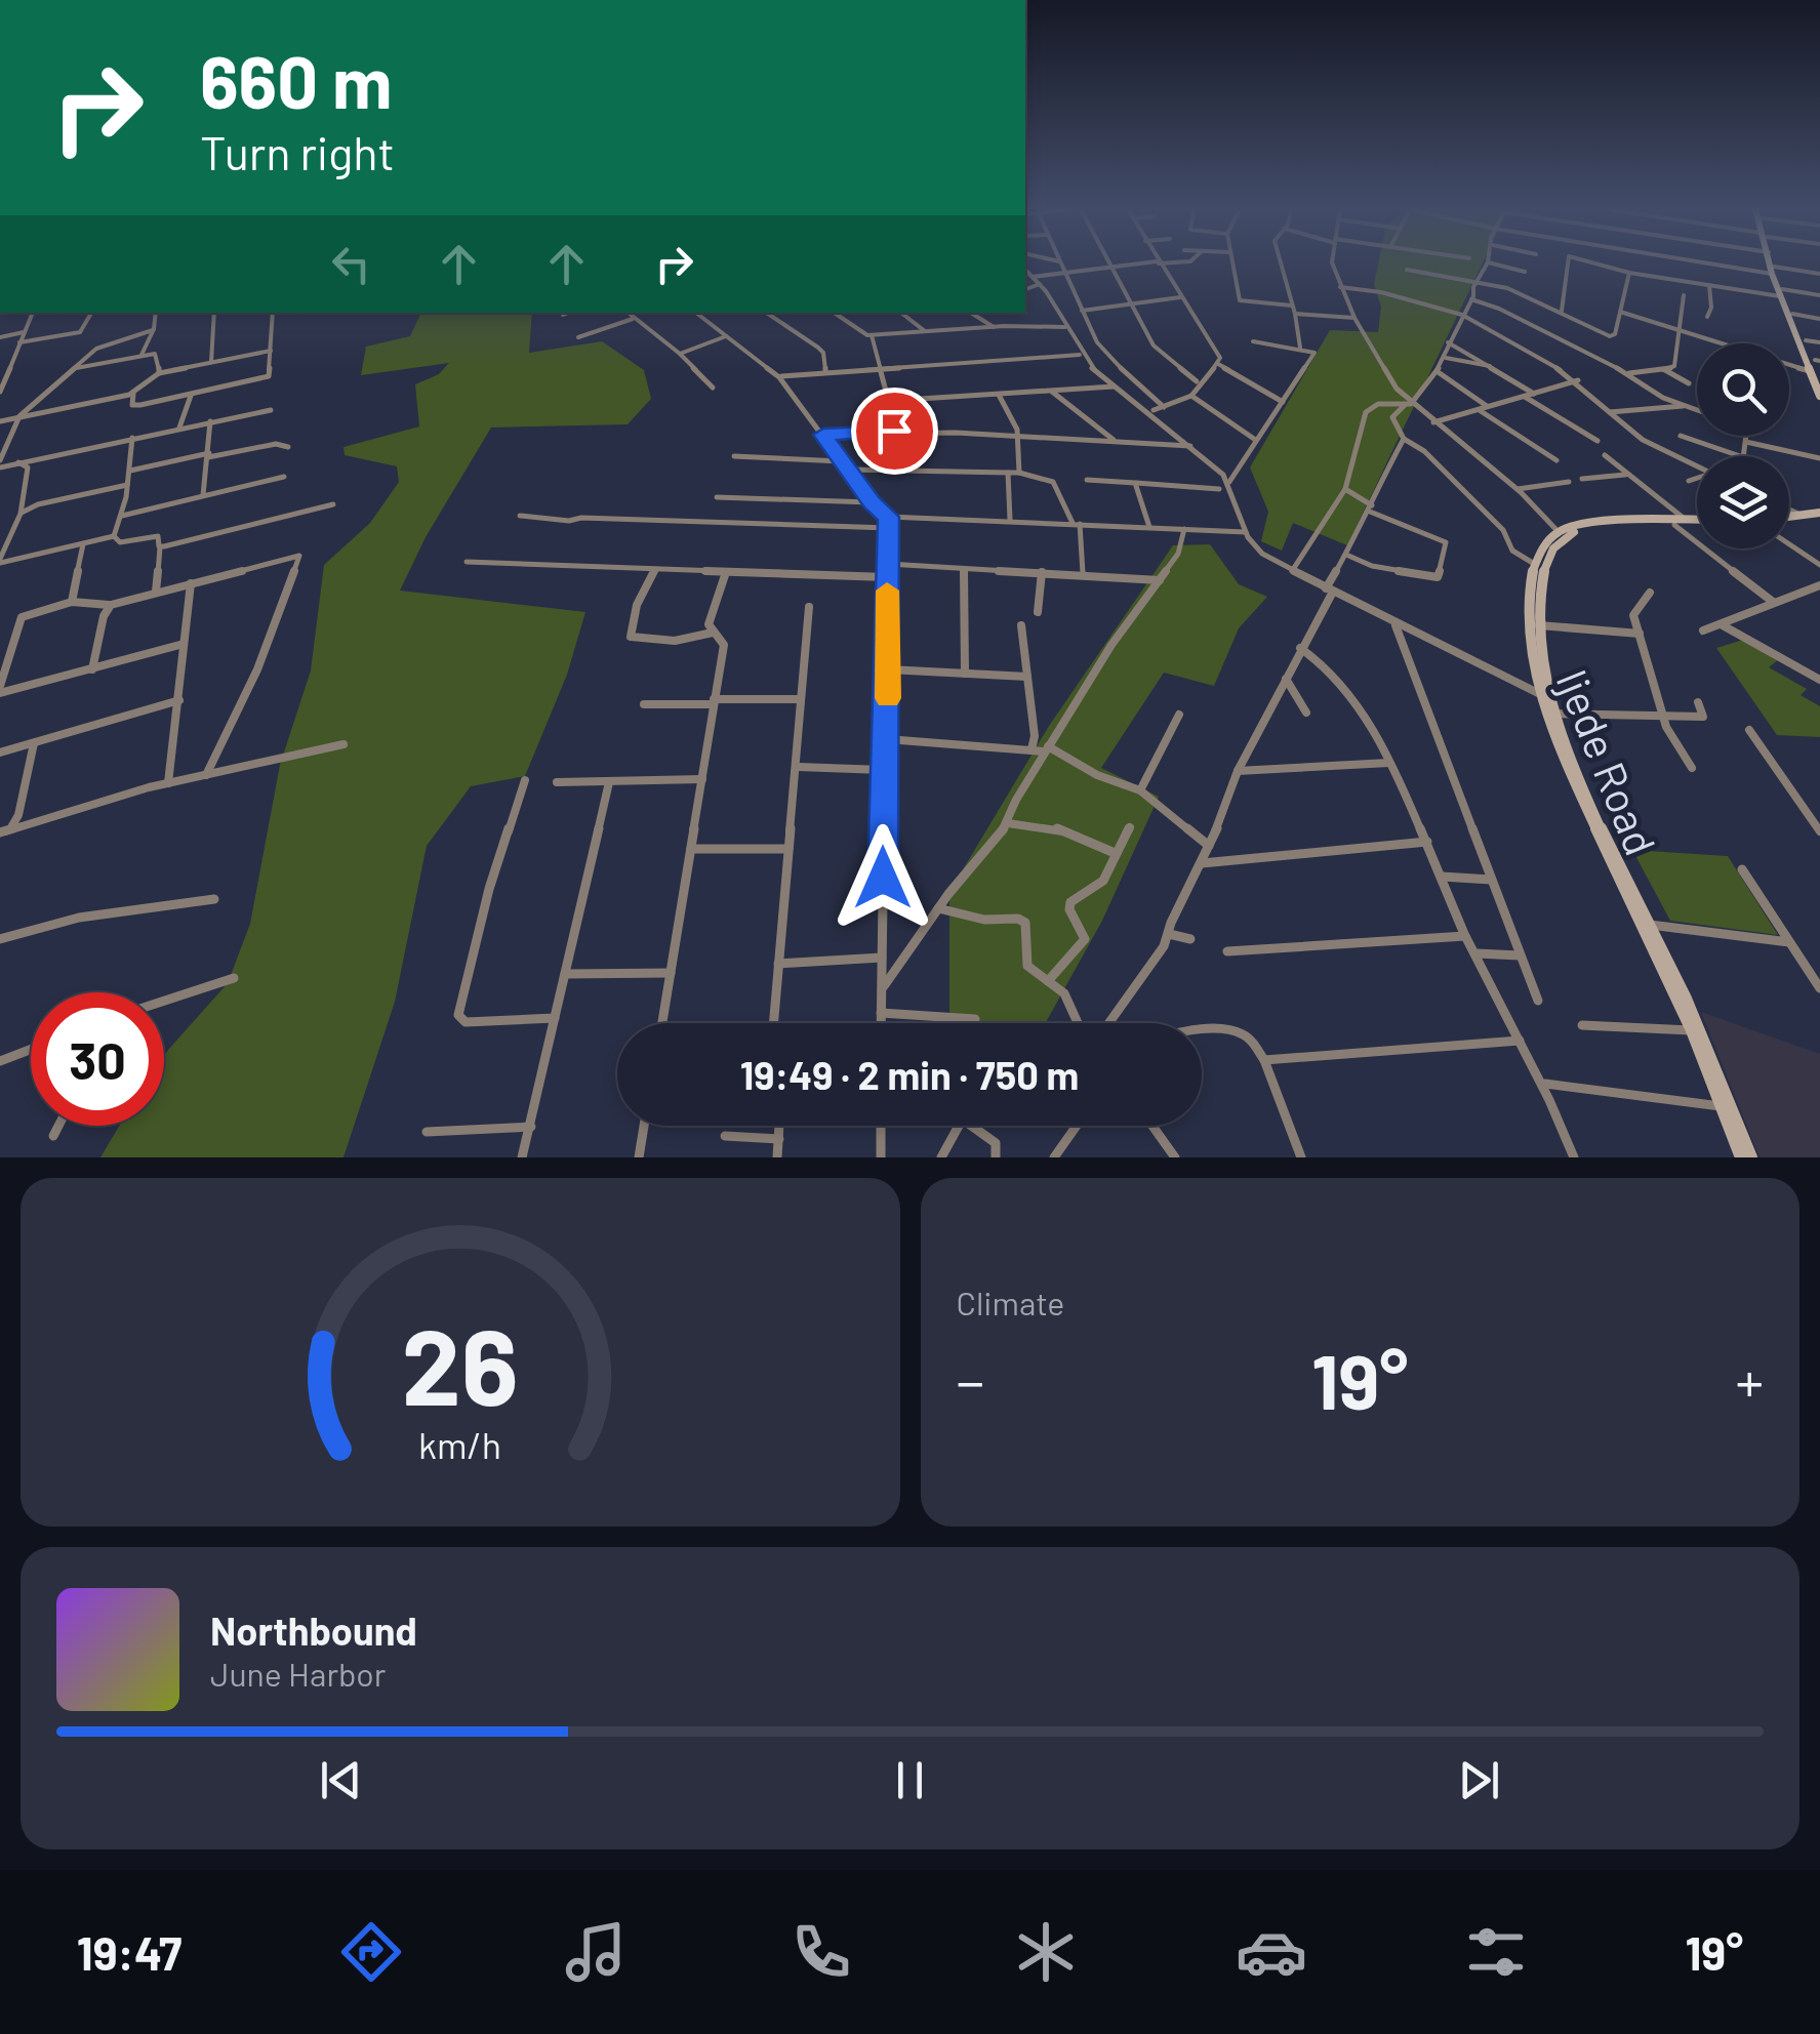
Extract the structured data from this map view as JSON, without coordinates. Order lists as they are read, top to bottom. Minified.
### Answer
{"streets":{"main road":["Ijede Road"]},"page":{"turn":["660 m","Turn right"],"limit":"30","trip":"19:49 · 2 min · 750 m","tile":"Climate","heat":["−","19°","+"],"song":["Northbound","June Harbor"],"tabs":["19:47","19°"],"gauge":["26","km/h"]}}
